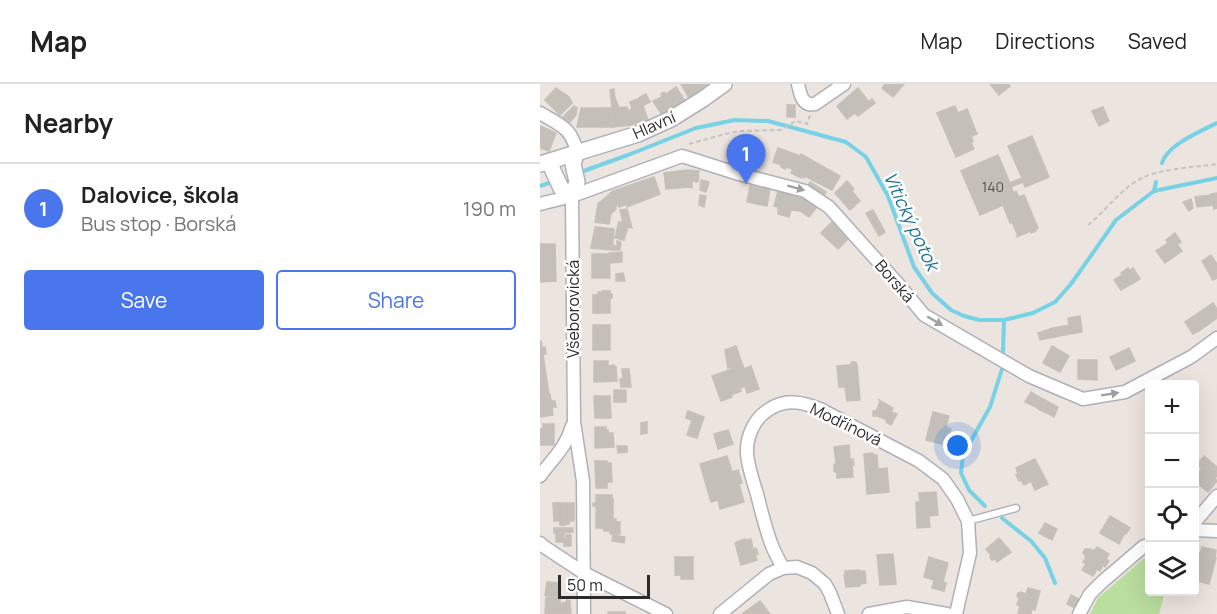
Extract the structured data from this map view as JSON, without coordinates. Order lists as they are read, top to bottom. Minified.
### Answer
{"streets":{"street":["Hlavní","Borská","Všeborovická","Modřínová"]},"one_way":["Borská"],"water":["Vitický potok"],"house_numbers":["140"],"scale_bar":"50 m","page":{"header":"Map","nav":["Map","Directions","Saved"],"heading":"Nearby","pins":"1","list":[{"mark":"1","name":"Dalovice, škola","note":"Bus stop · Borská","value":"190 m"}],"buttons":["Save","Share"],"map_buttons":["+","−"],"scale":"50 m"}}
